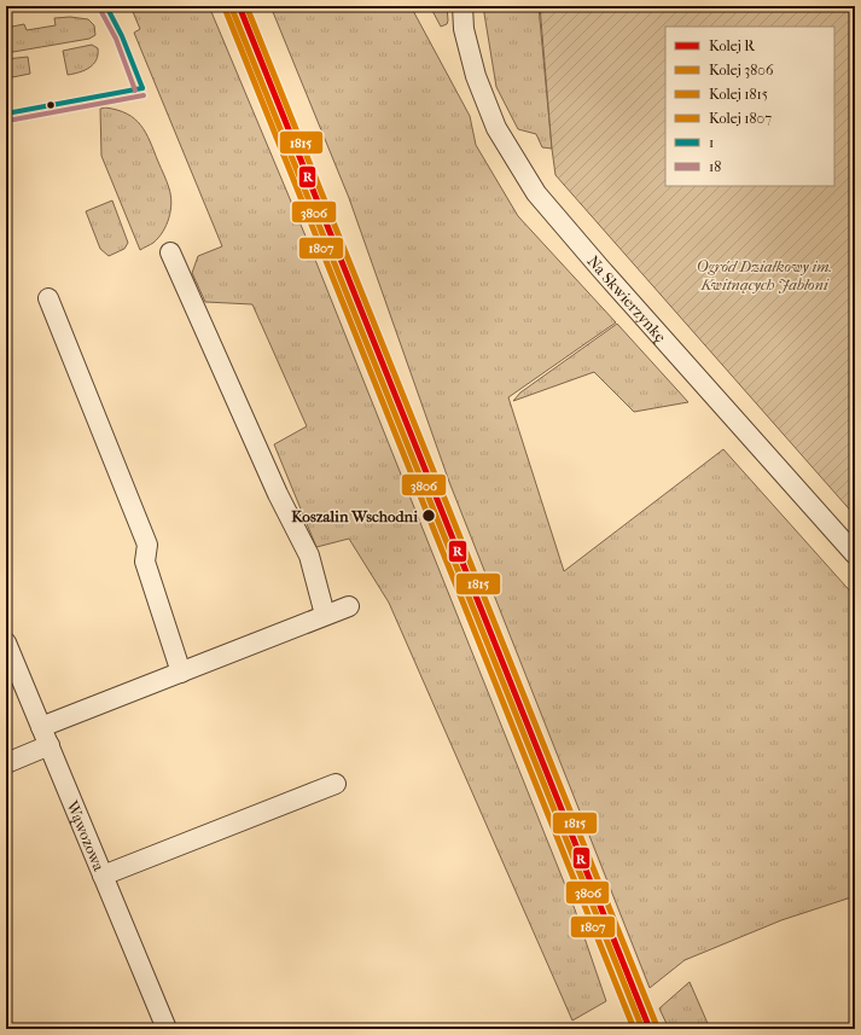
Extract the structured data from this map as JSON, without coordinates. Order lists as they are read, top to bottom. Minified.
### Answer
{"streets":{"street":["Na Skwierzynkę","Wąwozowa"]},"parks":["Ogród Działkowy im. Kwitnących Jabłoni"],"places":["Koszalin Wschodni"],"lines":["rail line R","rail line 1815","transit line 1","rail line 3806","transit line 18","rail line 1807"],"legend":["Kolej R","Kolej 3806","Kolej 1815","Kolej 1807","1","18"]}
